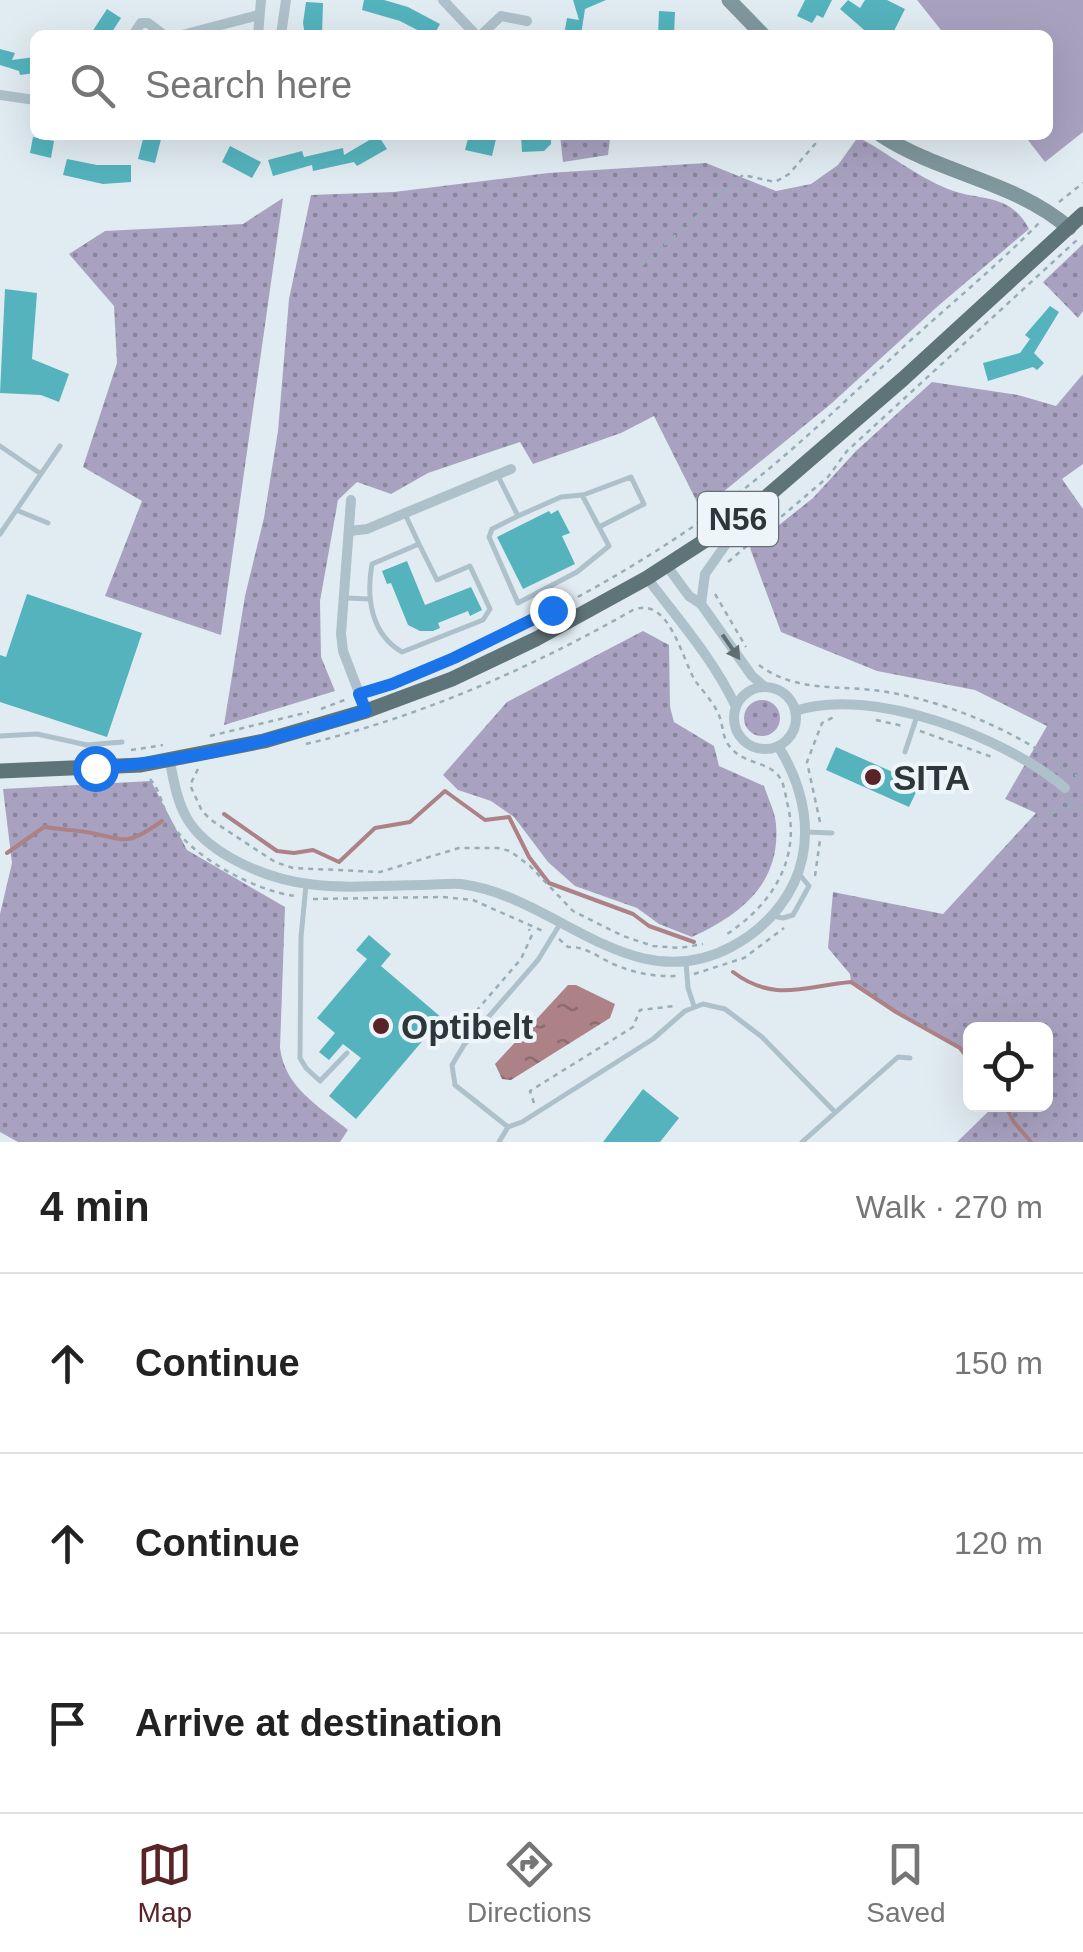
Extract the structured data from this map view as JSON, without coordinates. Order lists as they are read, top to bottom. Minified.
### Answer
{"streets":{"main road":["N56"]},"places":["SITA","Optibelt"],"page":{"search":"Search here","heading":["4 min","Walk · 270 m"],"list":[["Continue","150 m"],["Continue","120 m"],"Arrive at destination"],"nav":["Map","Directions","Saved"]}}
